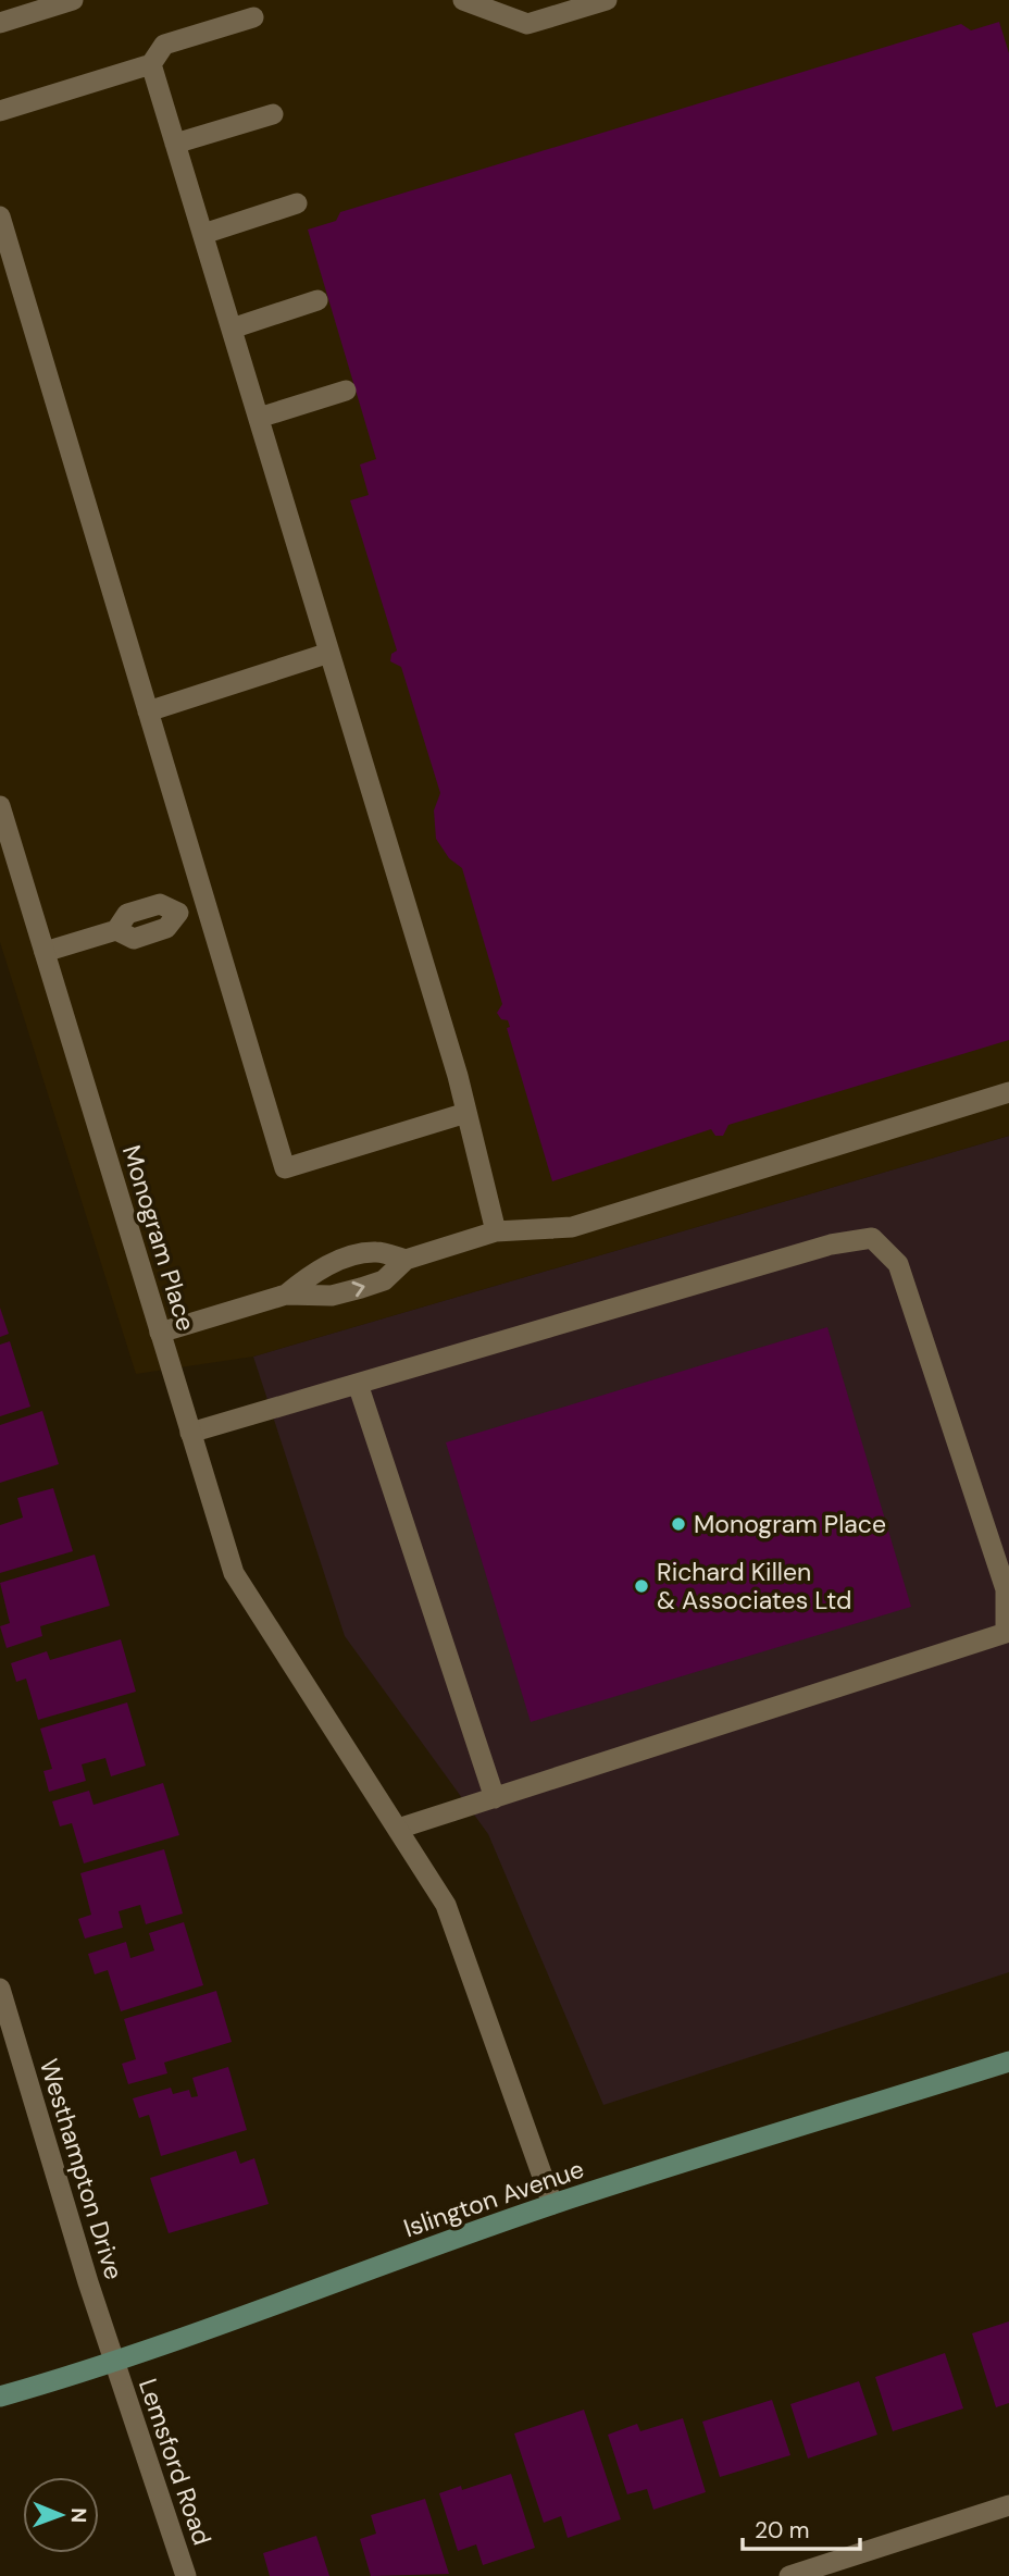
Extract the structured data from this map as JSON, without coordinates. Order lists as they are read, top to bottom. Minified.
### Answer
{"streets":{"main road":["Islington Avenue"],"street":["Monogram Place","Westhampton Drive","Lemsford Road"]},"crossings":[["Monogram Place","Islington Avenue"],["Westhampton Drive","Islington Avenue"],["Westhampton Drive","Lemsford Road"],["Islington Avenue","Lemsford Road"]],"places":["Monogram Place","Richard Killen & Associates Ltd"],"scale_bar":"20 m","north":"right"}
